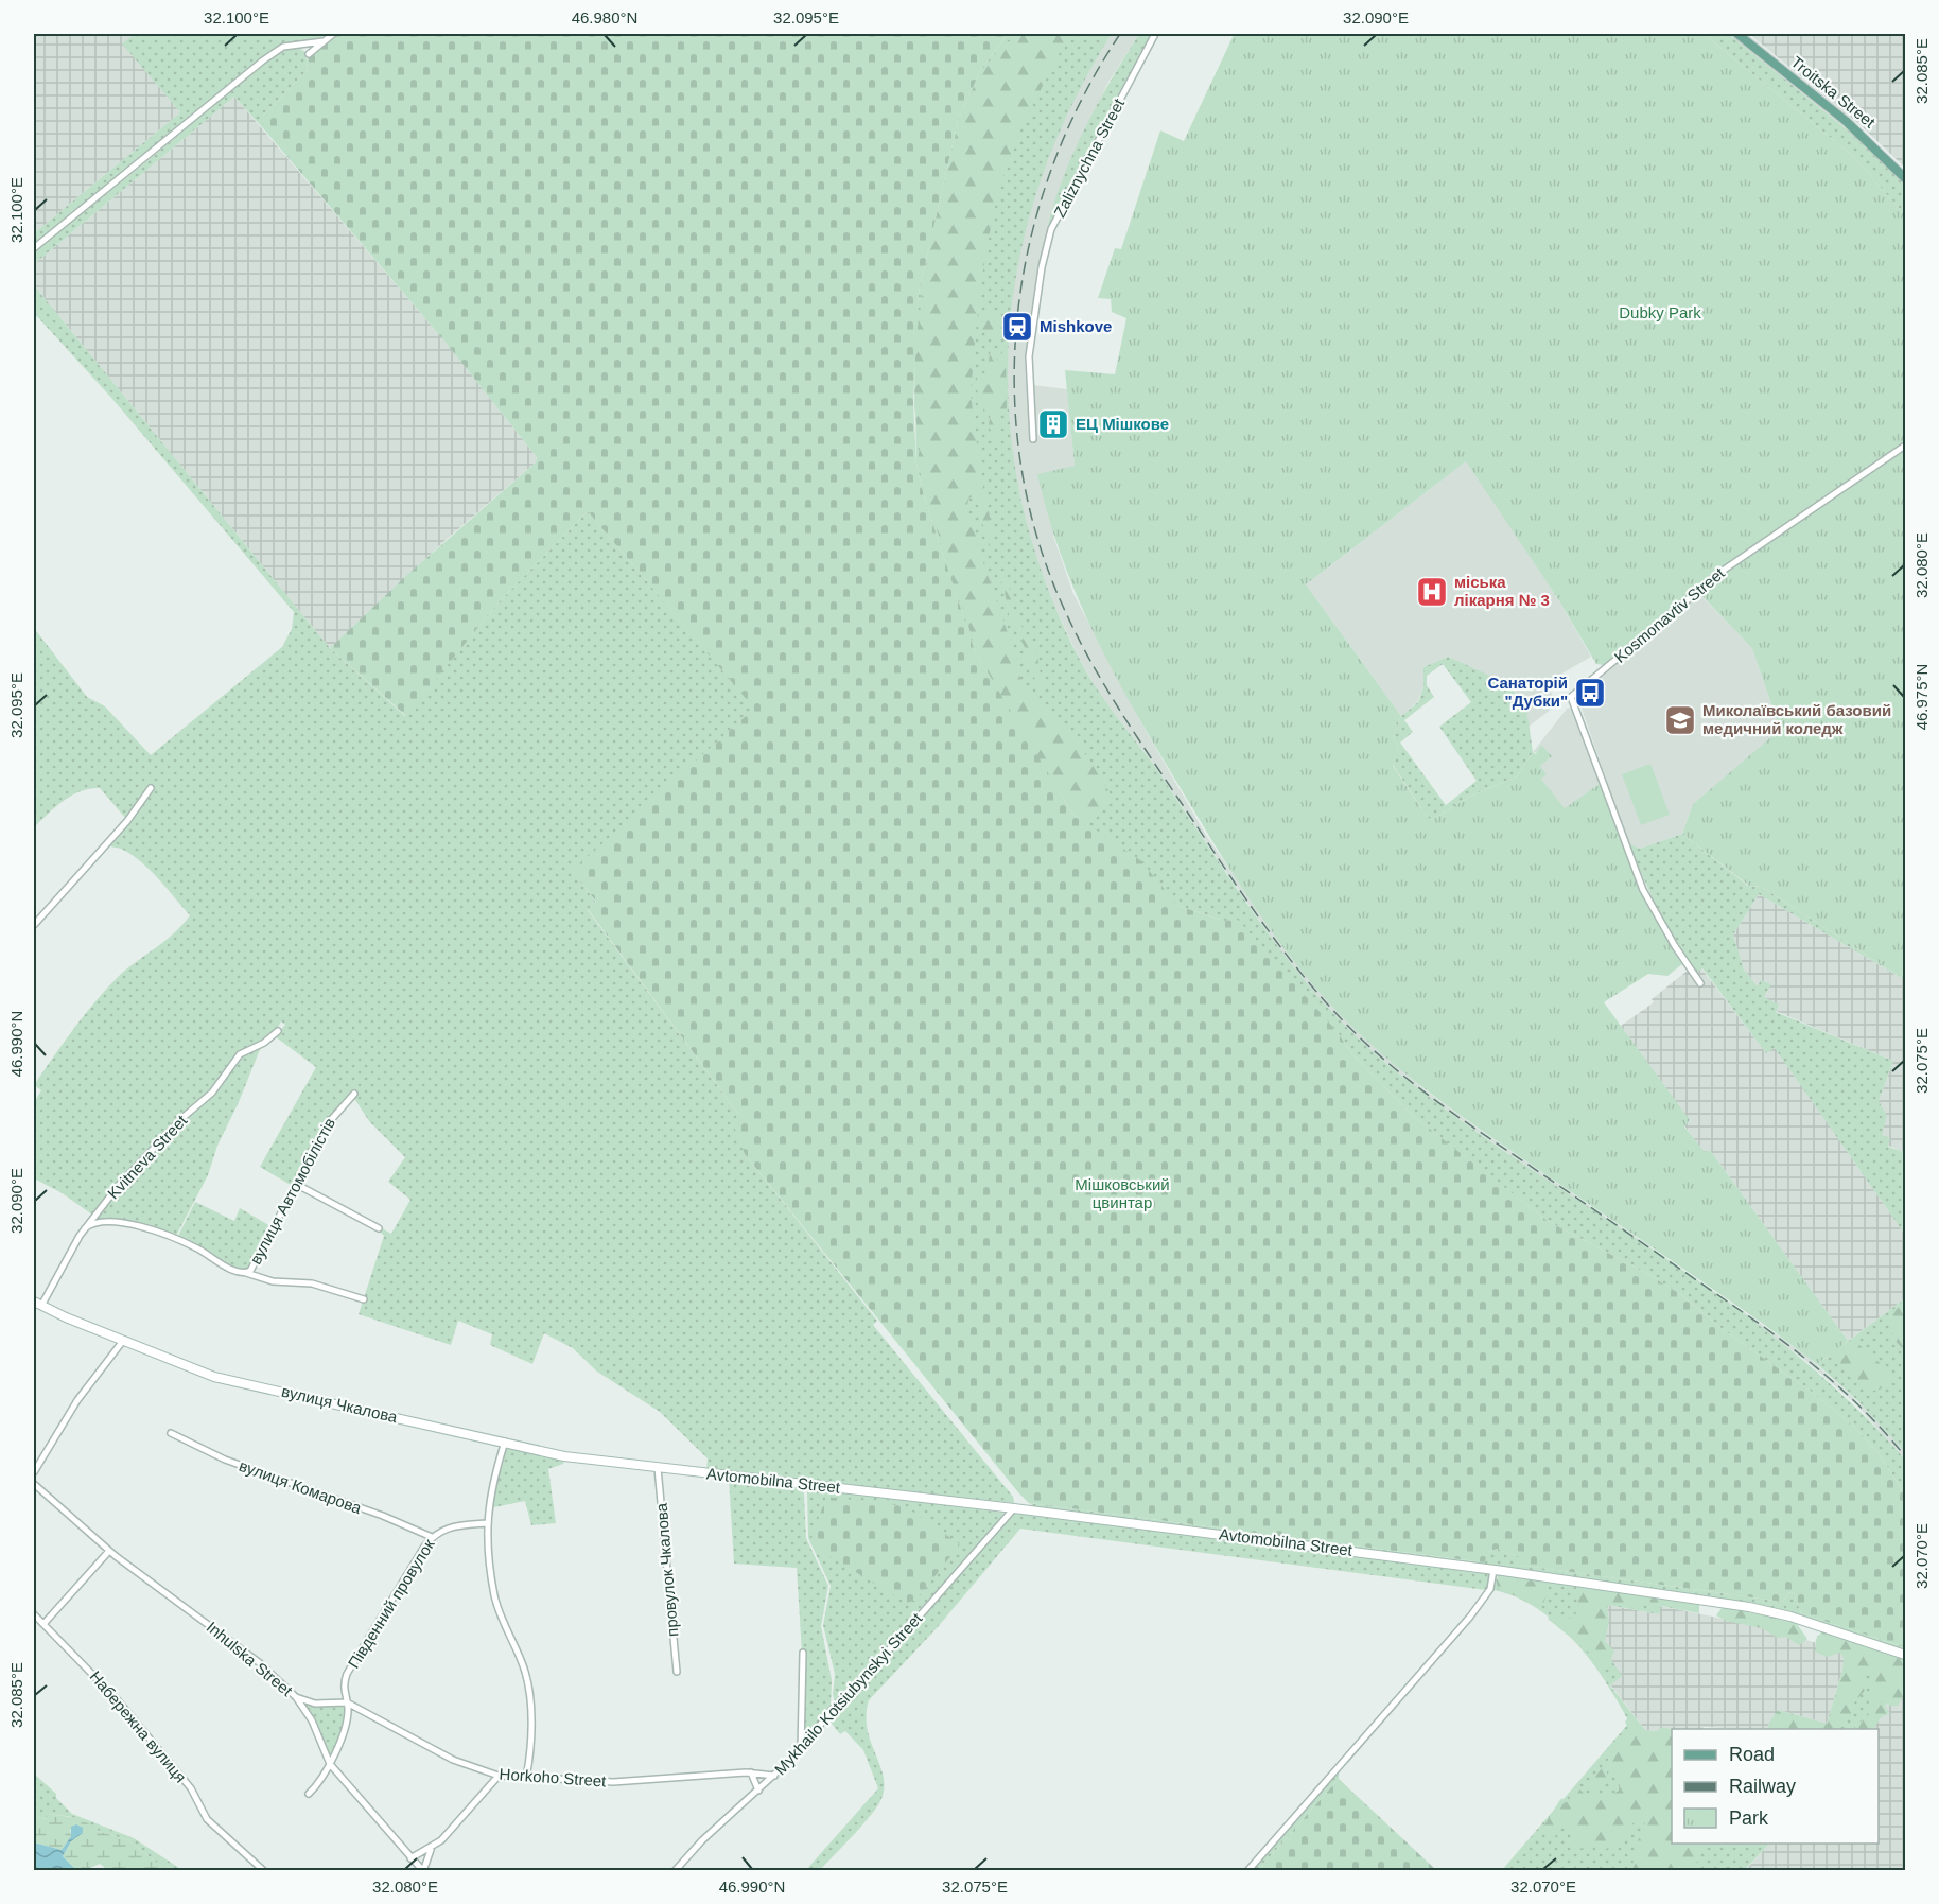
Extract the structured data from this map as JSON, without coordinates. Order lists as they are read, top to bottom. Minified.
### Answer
{"streets":{"main road":["Troitska Street"],"street":["Zaliznychna Street","Kosmonavtiv Street","Kvitneva Street","вулиця Автомобілістів","вулиця Чкалова","Avtomobilna Street","вулиця Комарова","провулок Чкалова","Південний провулок","Inhulska Street","Mykhailo Kotsiubynskyi Street","Набережна вулиця","Horkoho Street"]},"crossings":[["Kvitneva Street","вулиця Автомобілістів"],["Kvitneva Street","вулиця Чкалова"],["вулиця Чкалова","Avtomobilna Street"],["вулиця Чкалова","провулок Чкалова"],["Avtomobilna Street","провулок Чкалова"],["Avtomobilna Street","Mykhailo Kotsiubynskyi Street"],["вулиця Комарова","Південний провулок"],["Південний провулок","Inhulska Street"],["Південний провулок","Horkoho Street"],["Mykhailo Kotsiubynskyi Street","Horkoho Street"]],"parks":["Dubky Park","Мішковський цвинтар"],"places":{"station":["Mishkove"],"building":["ЕЦ Мішкове"],"hospital":["міська лікарня № 3"],"bus stop":["Санаторій \"Дубки\""],"school or university":["Миколаївський базовий медичний коледж"]},"legend":["Road","Railway","Park"],"coordinates":["32.100°E","46.980°N","32.095°E","32.090°E","32.085°E","32.080°E","46.975°N","46.990°N","32.075°E","32.070°E"]}
